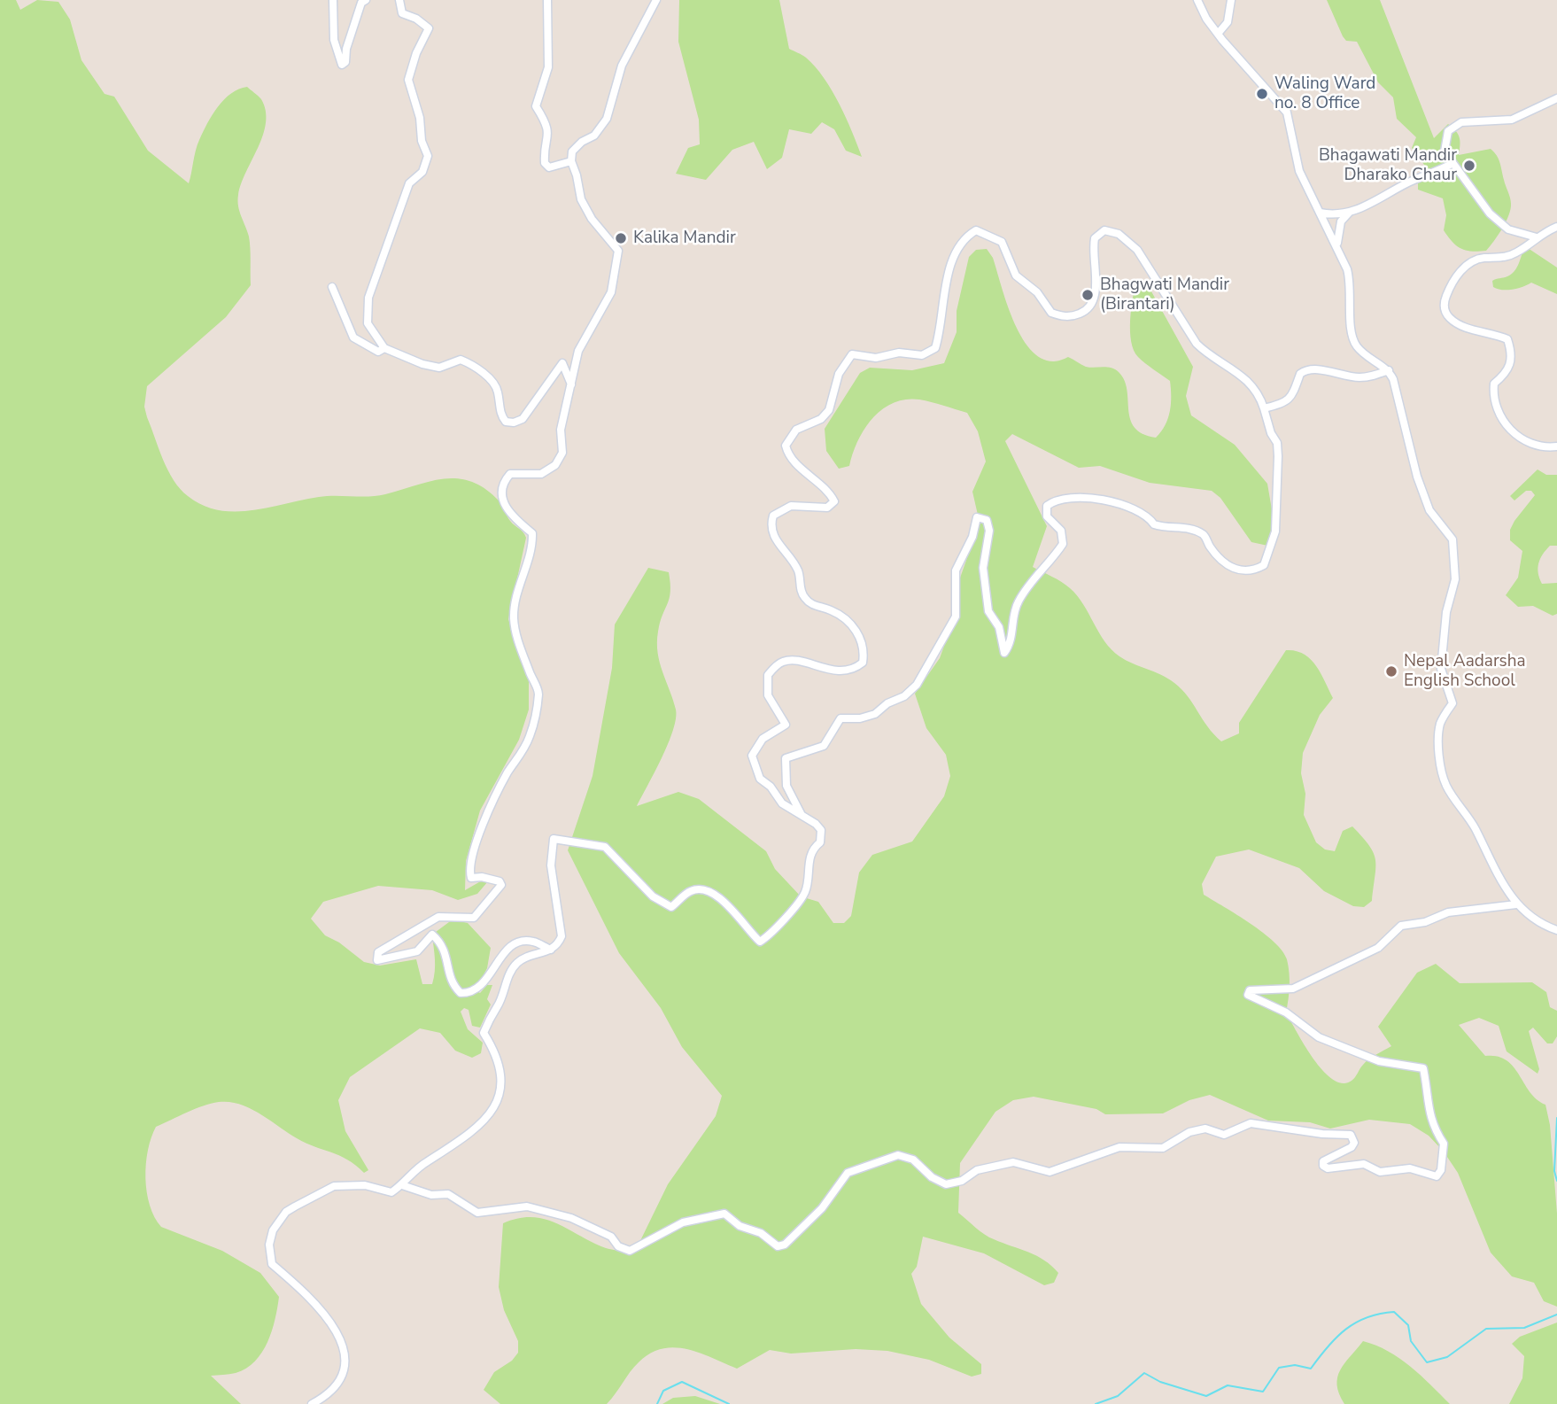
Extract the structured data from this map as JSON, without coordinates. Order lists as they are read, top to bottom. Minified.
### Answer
{"places":["Waling Ward no. 8 Office","Bhagawati Mandir Dharako Chaur","Kalika Mandir","Bhagwati Mandir (Birantari)","Nepal Aadarsha English School"]}
